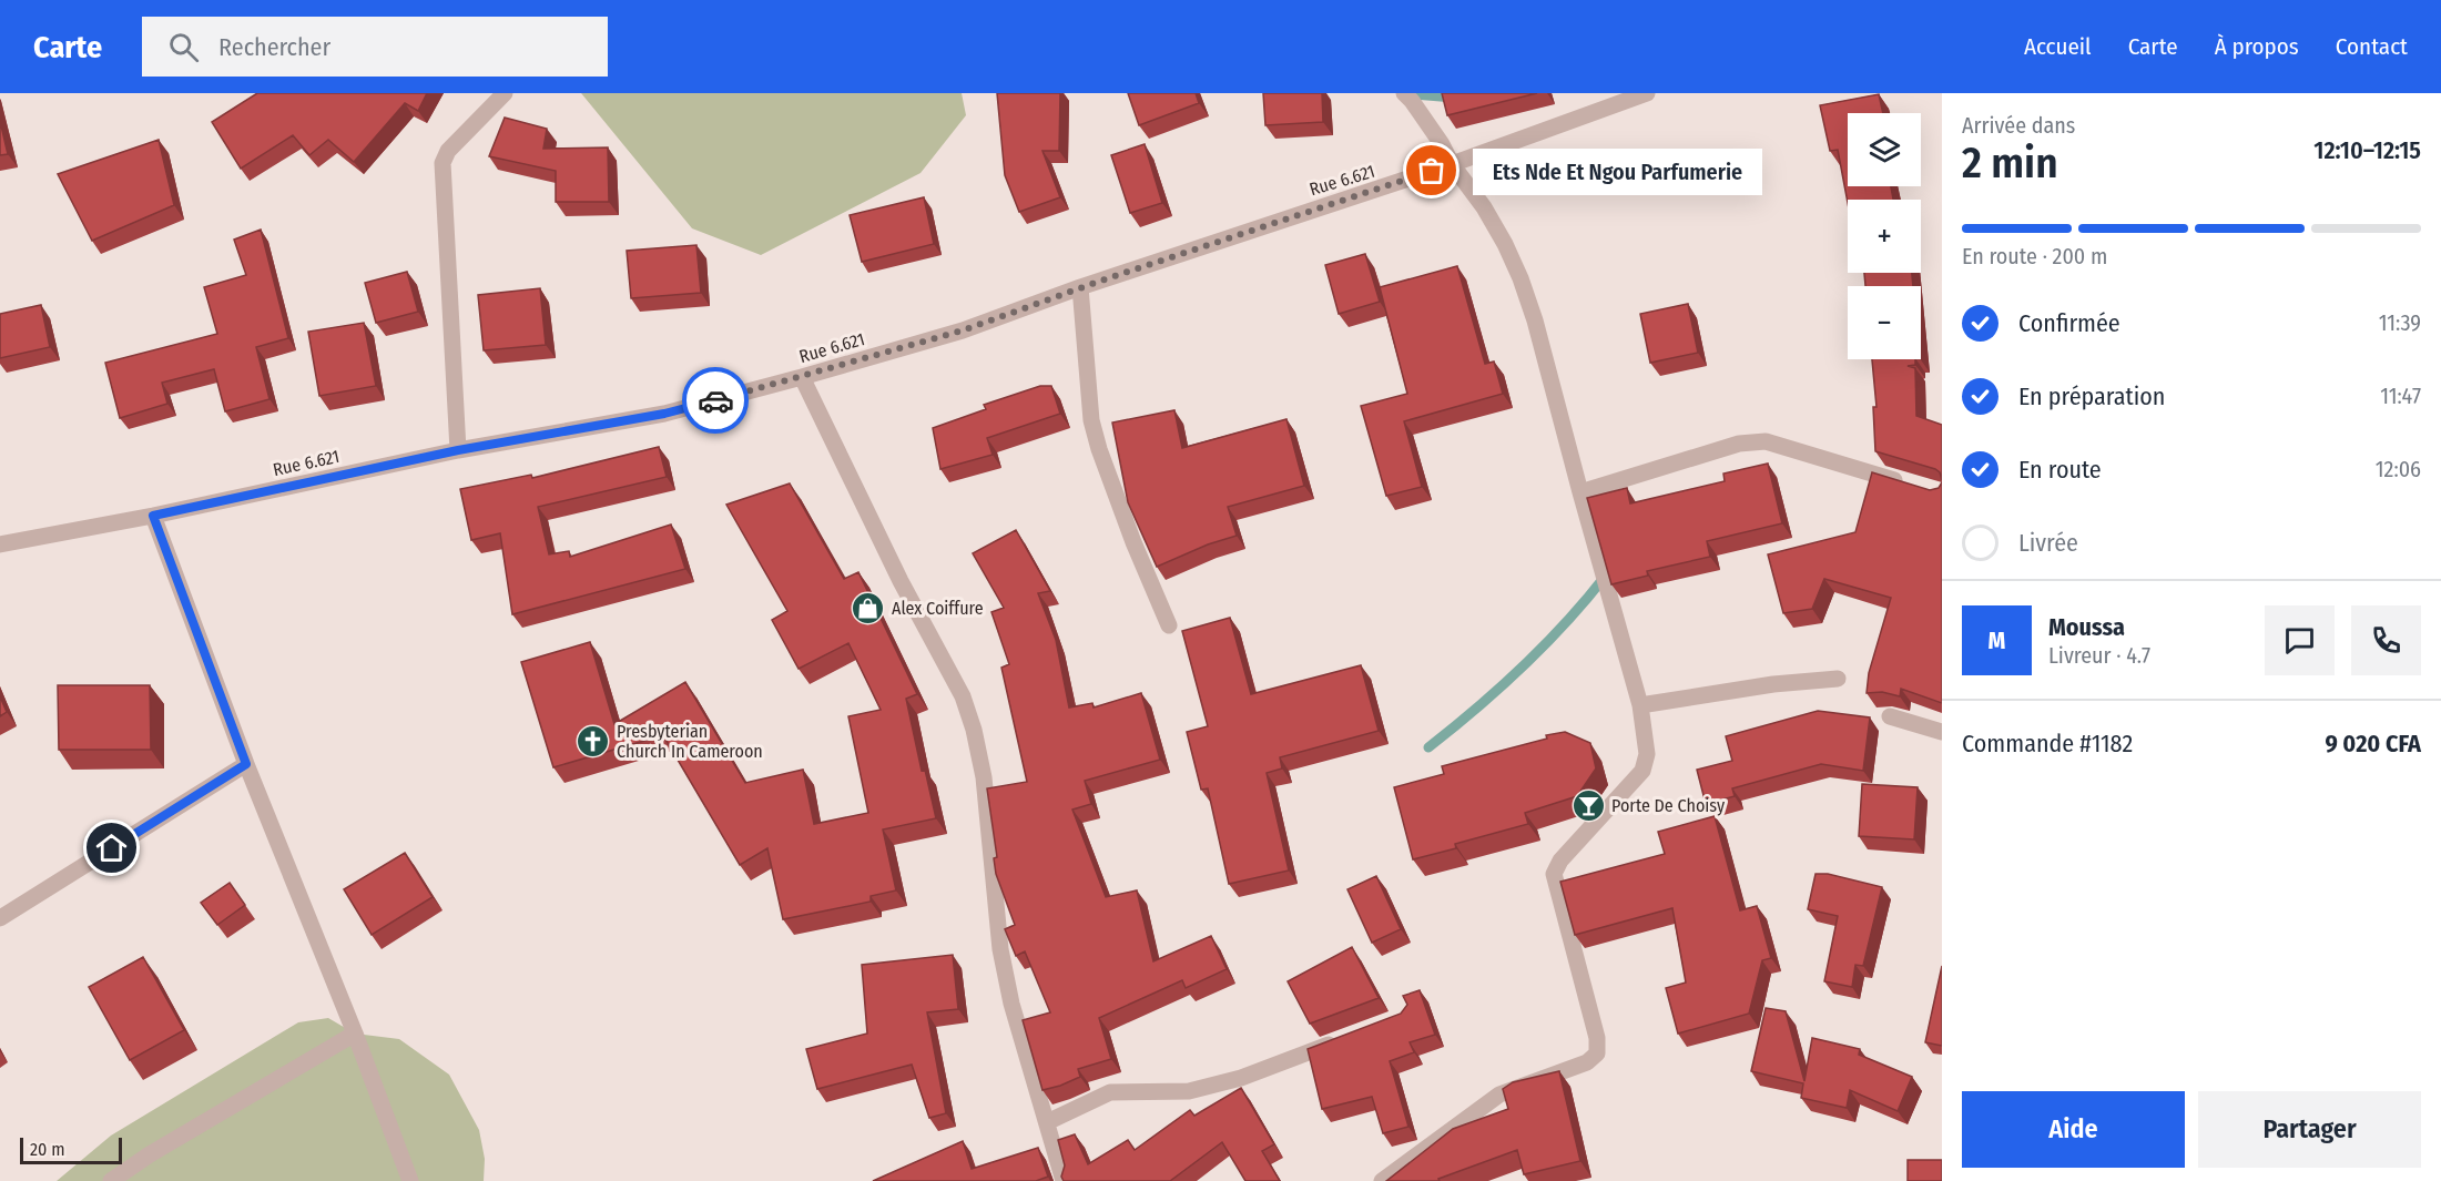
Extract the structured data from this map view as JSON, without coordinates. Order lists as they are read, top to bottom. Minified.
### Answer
{"streets":{"street":["Rue 6.621"]},"places":{"other":["Ets Nde Et Ngou Parfumerie"],"shop":["Alex Coiffure"],"church":["Presbyterian Church In Cameroon"],"bar":["Porte De Choisy"]},"scale_bar":"20 m","page":{"header":"Carte","search":"Rechercher","nav":["Accueil","Carte","À propos","Contact"],"heading":["2 min","Arrivée dans","12:10–12:15"],"panel":["Moussa","Livreur · 4.7","Commande #1182","9 020 CFA"],"map_buttons":["+","−"],"bubble":"Ets Nde Et Ngou Parfumerie","bar":"En route · 200 m","list":[["Confirmée","11:39"],["En préparation","11:47"],["En route","12:06"],"Livrée"],"round":"M","buttons":["Aide","Partager"],"scale":"20 m"}}
